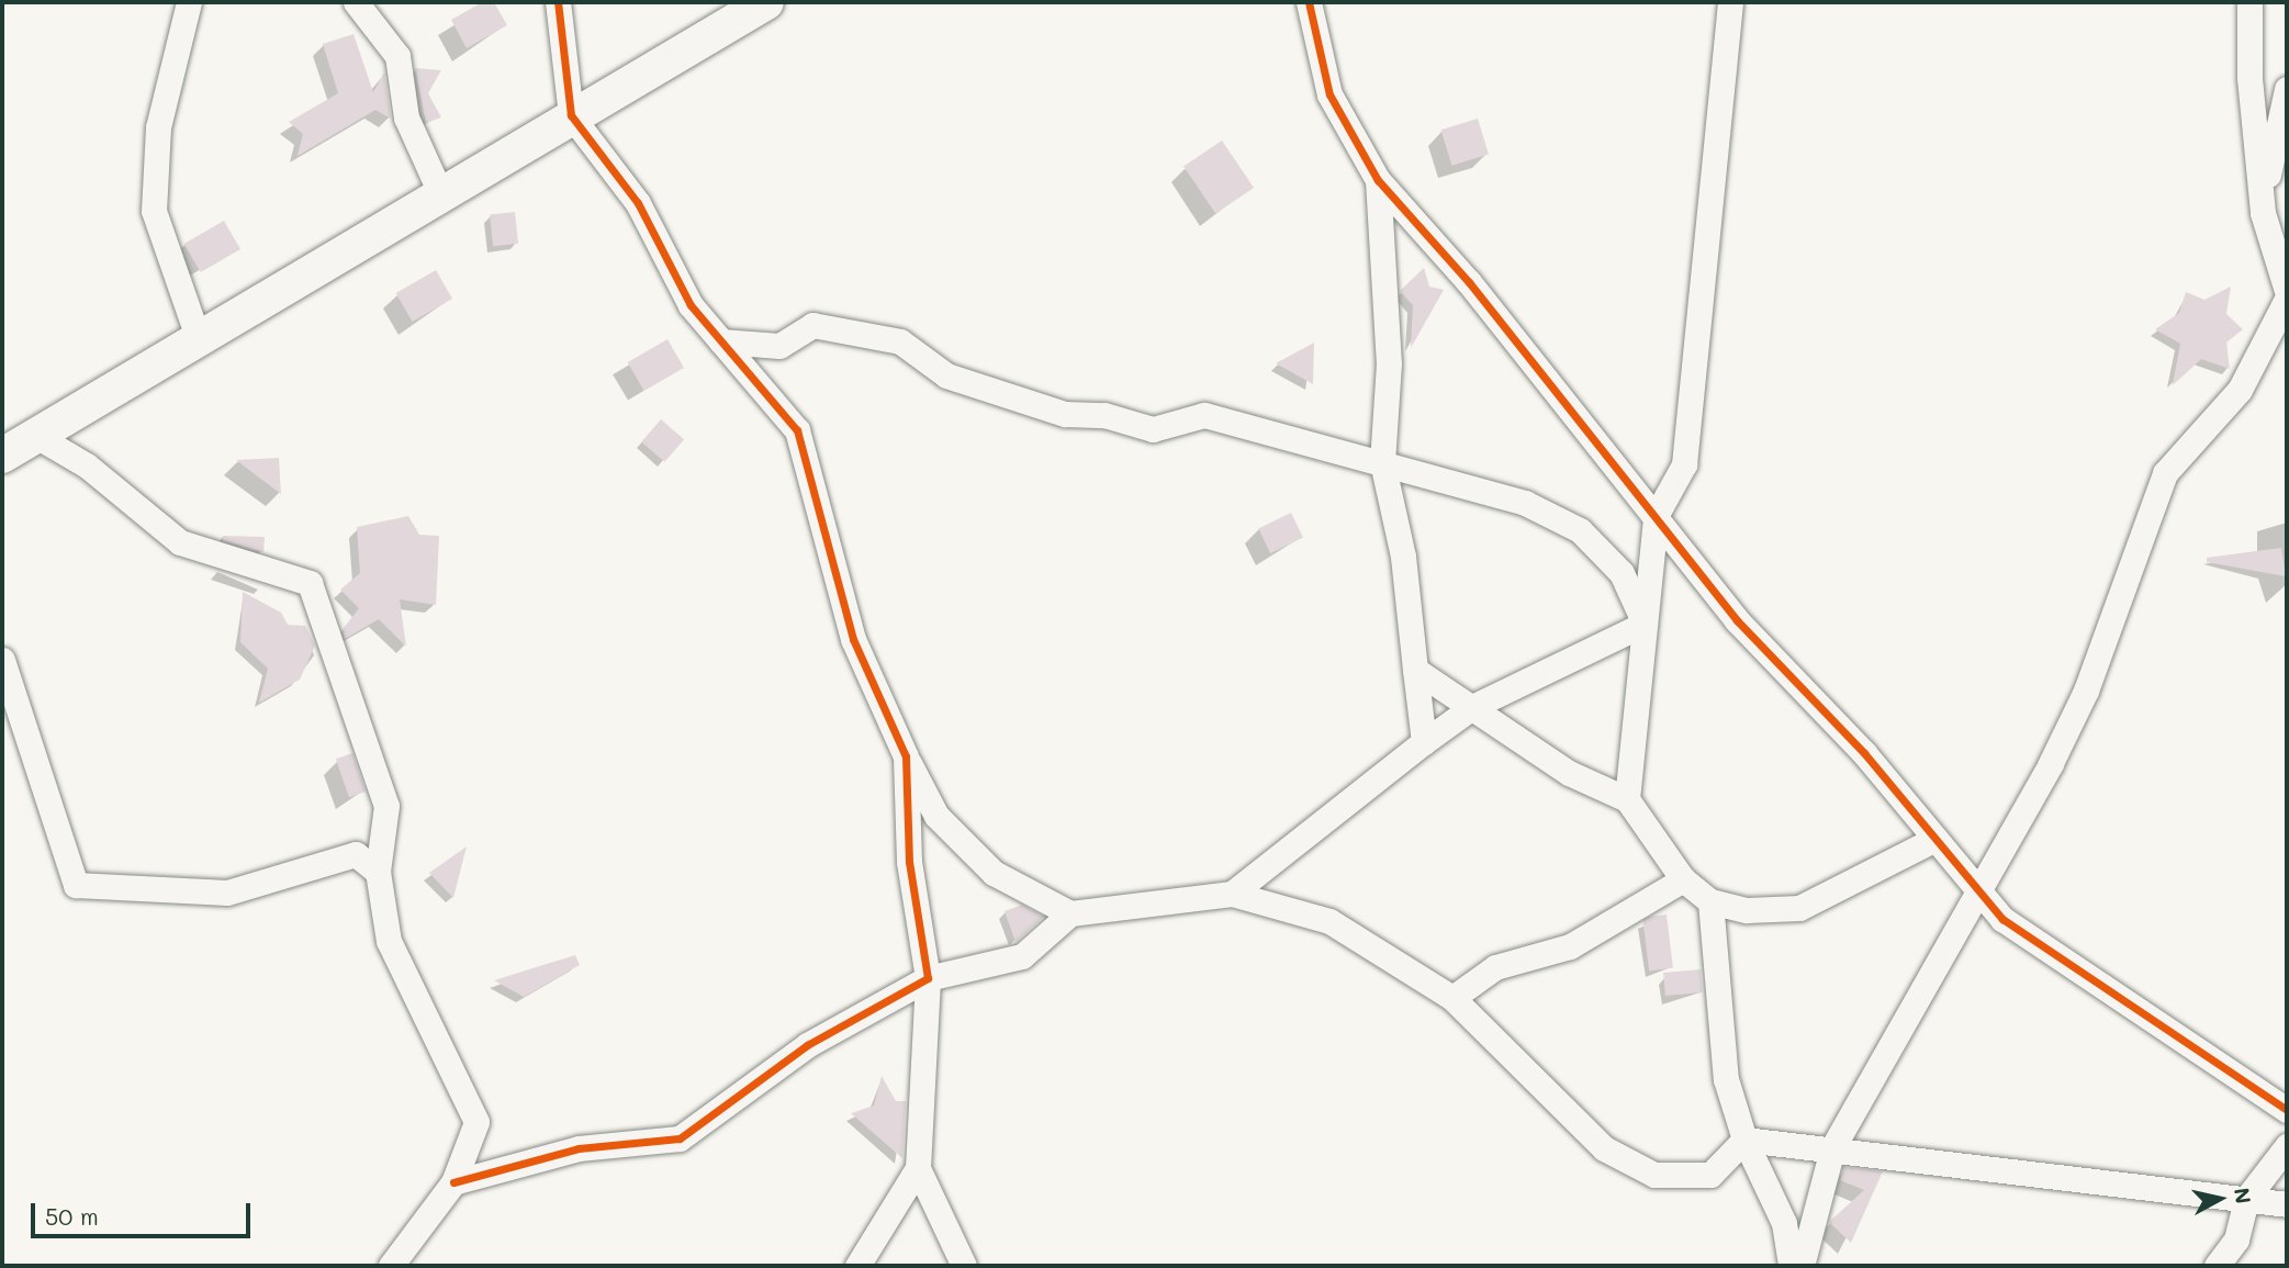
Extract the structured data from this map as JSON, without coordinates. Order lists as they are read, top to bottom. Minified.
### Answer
{"scale_bar":"50 m","north":"right"}
